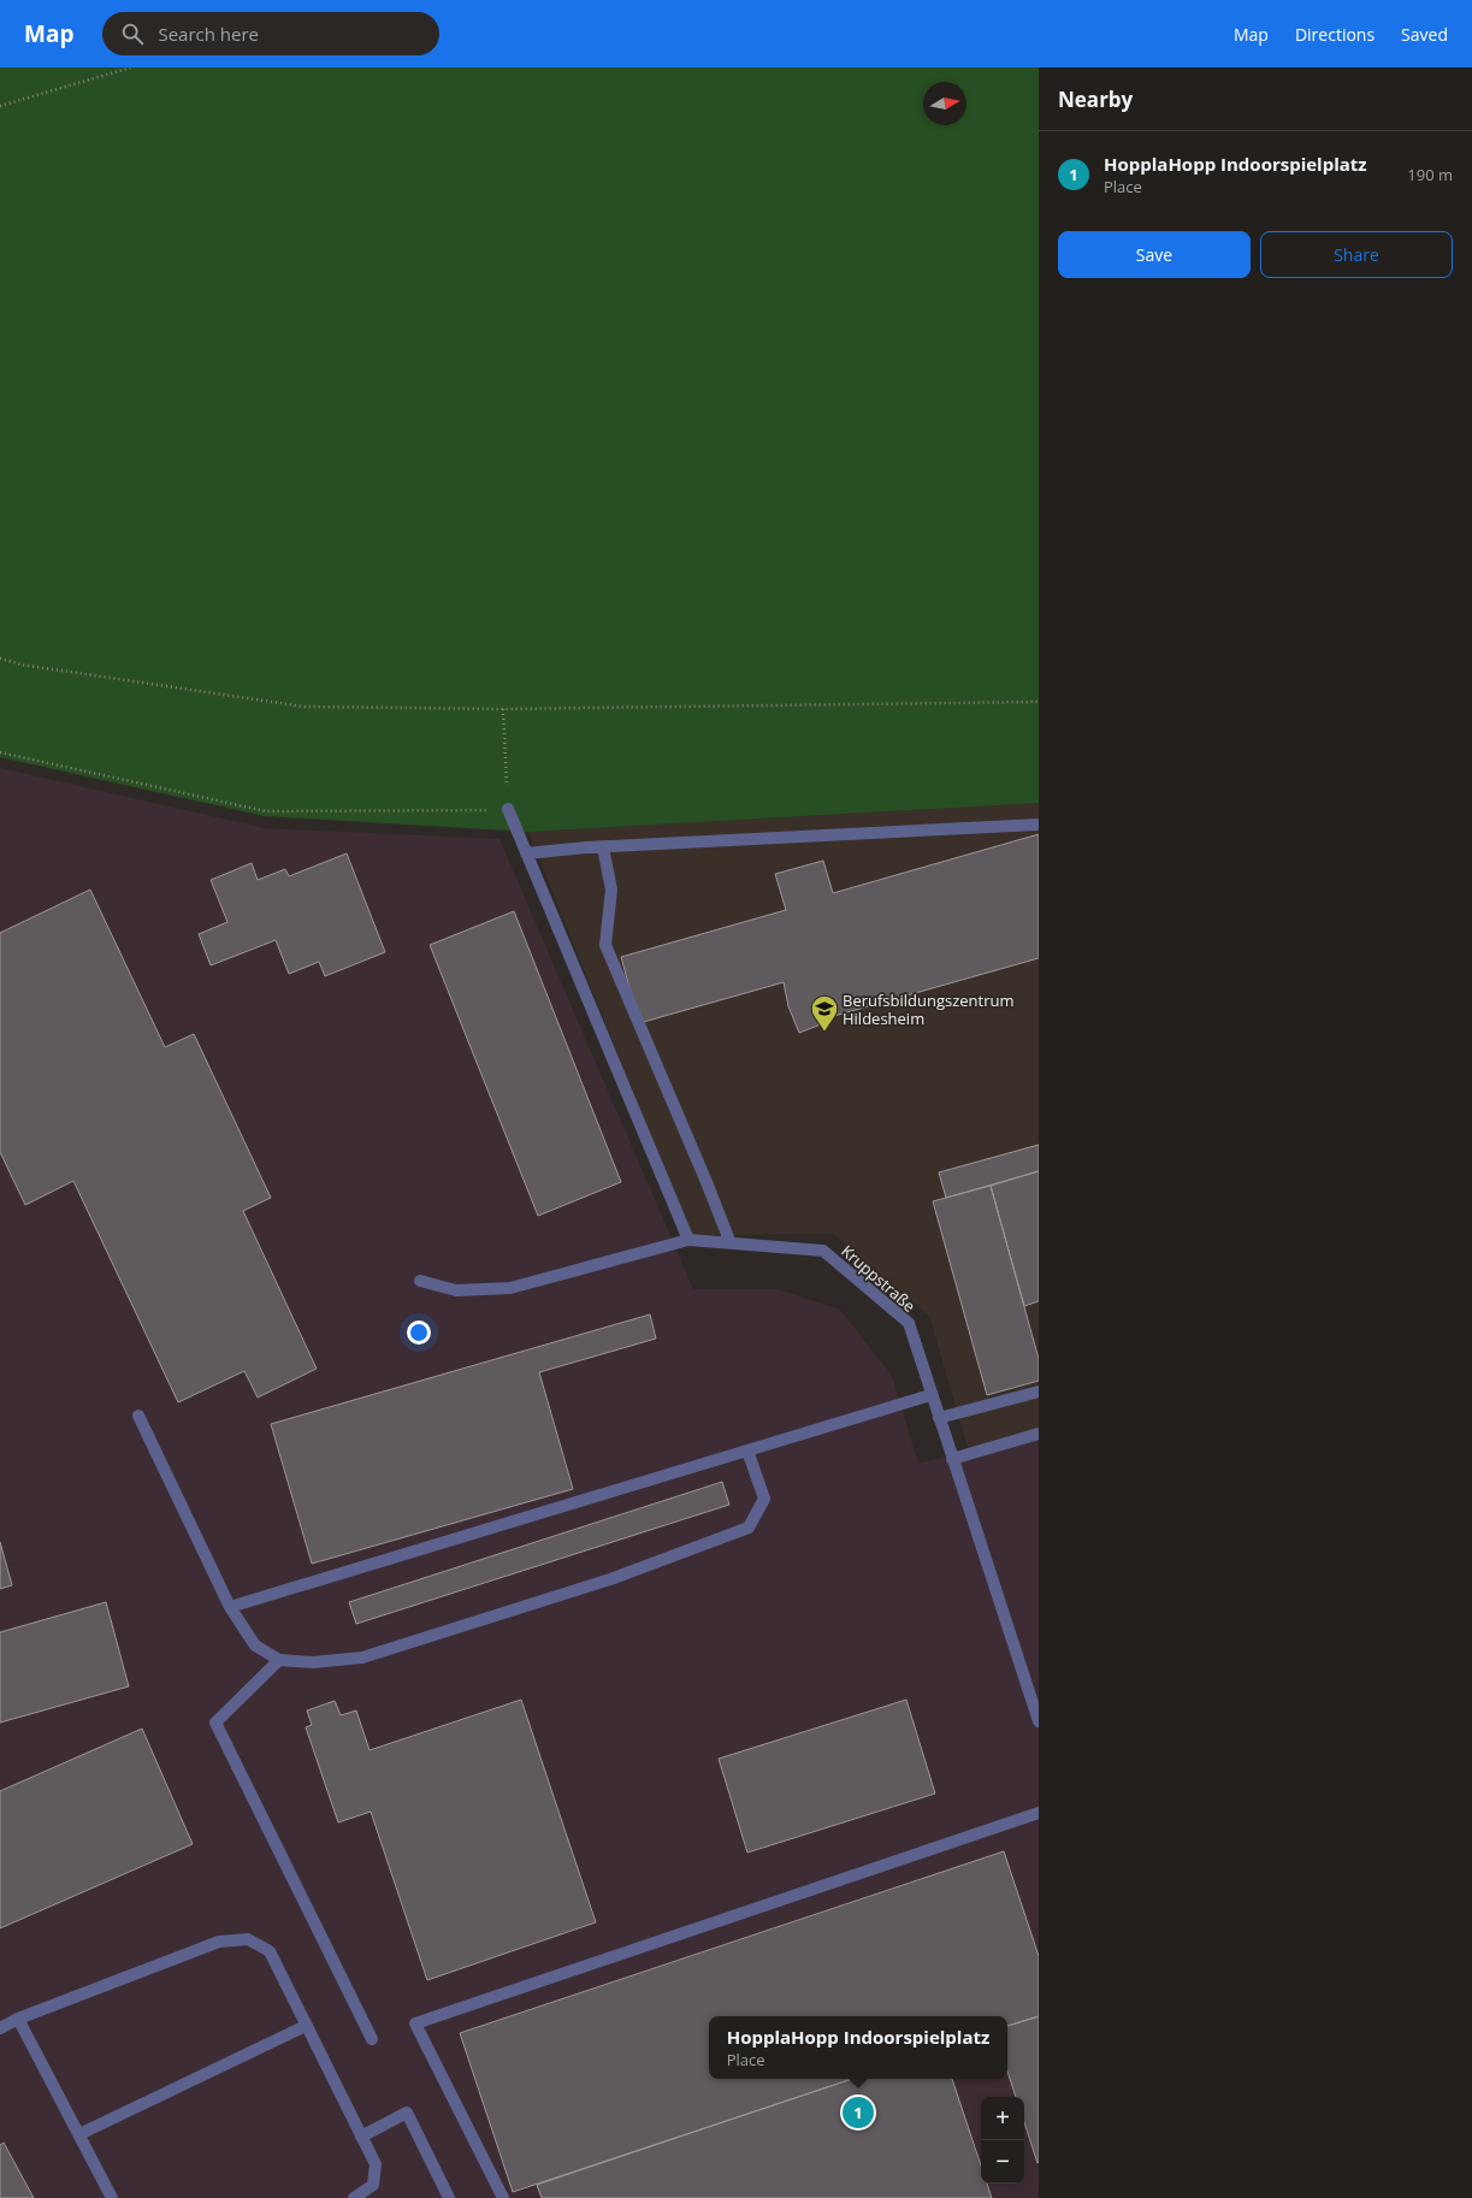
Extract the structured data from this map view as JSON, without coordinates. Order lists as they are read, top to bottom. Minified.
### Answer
{"streets":{"street":["Kruppstraße"]},"places":{"school or university":["Berufsbildungszentrum Hildesheim"]},"north":"right","page":{"header":"Map","search":"Search here","nav":["Map","Directions","Saved"],"heading":"Nearby","list":[{"mark":"1","name":"HopplaHopp Indoorspielplatz","note":"Place","value":"190 m"}],"buttons":["Save","Share"],"popup":["HopplaHopp Indoorspielplatz","Place"],"pins":"1","map_buttons":["+","−"]}}
